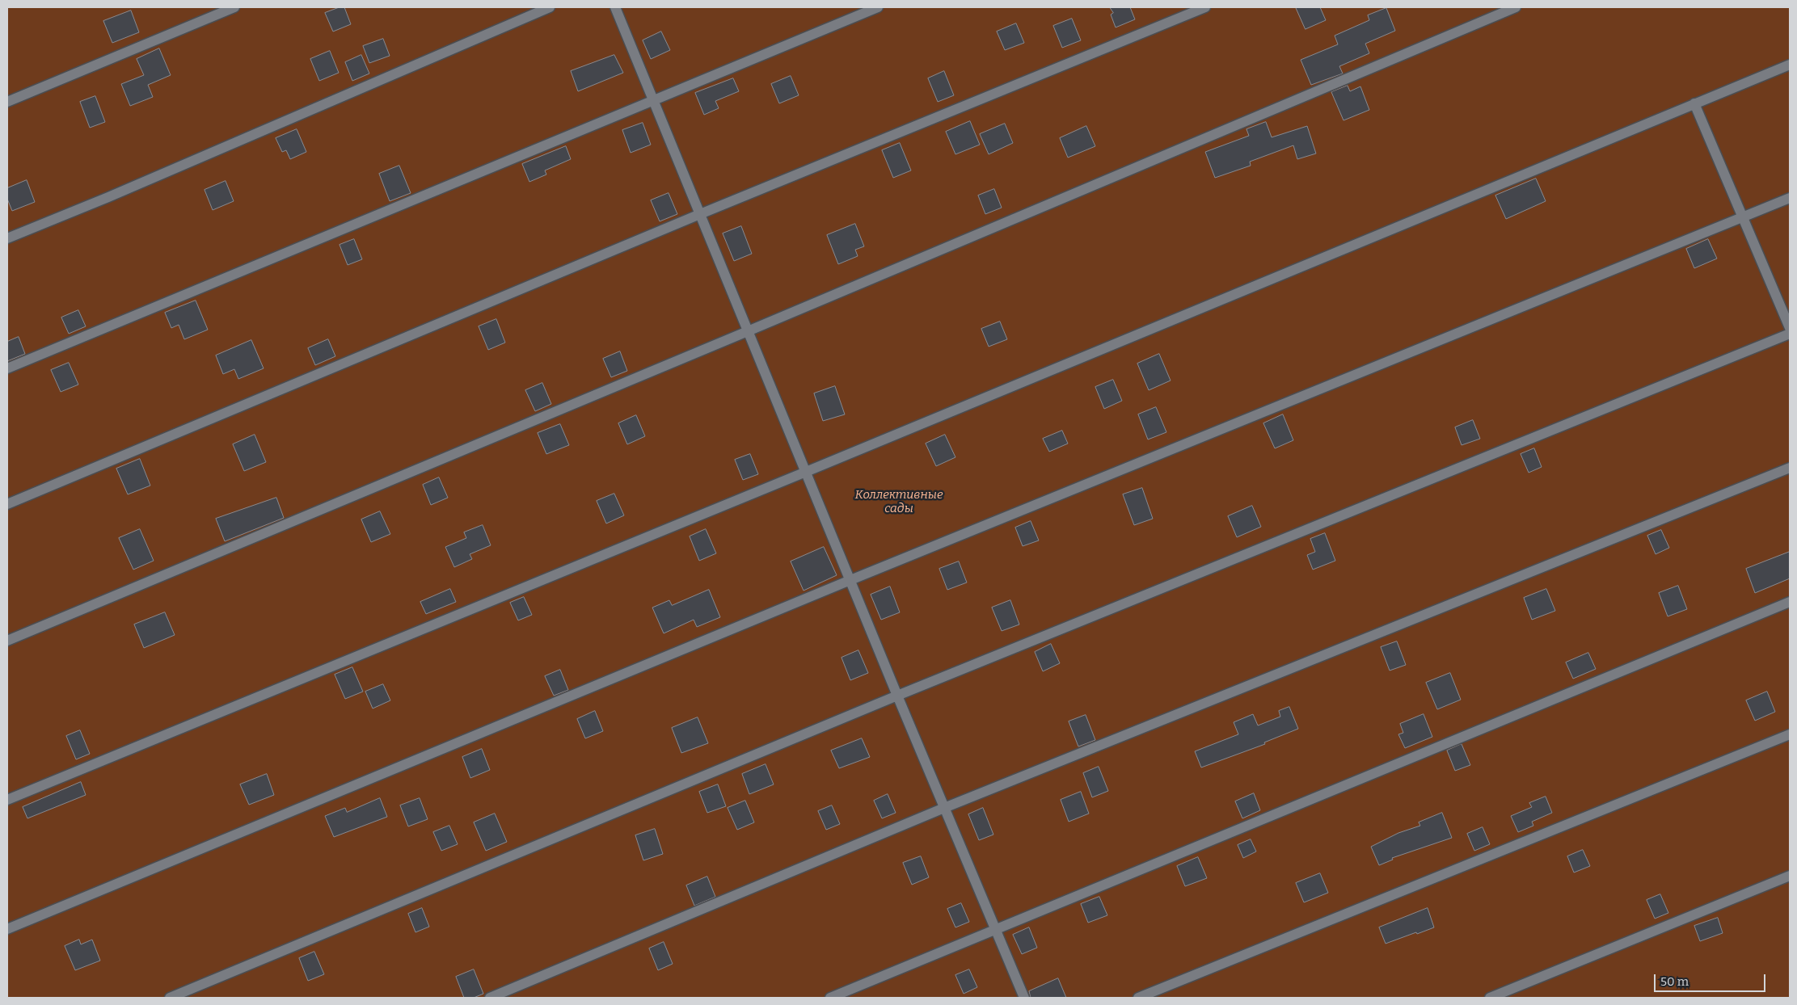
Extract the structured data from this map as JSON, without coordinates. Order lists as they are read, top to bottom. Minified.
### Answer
{"parks":["Коллективные сады"],"scale_bar":"50 m"}
